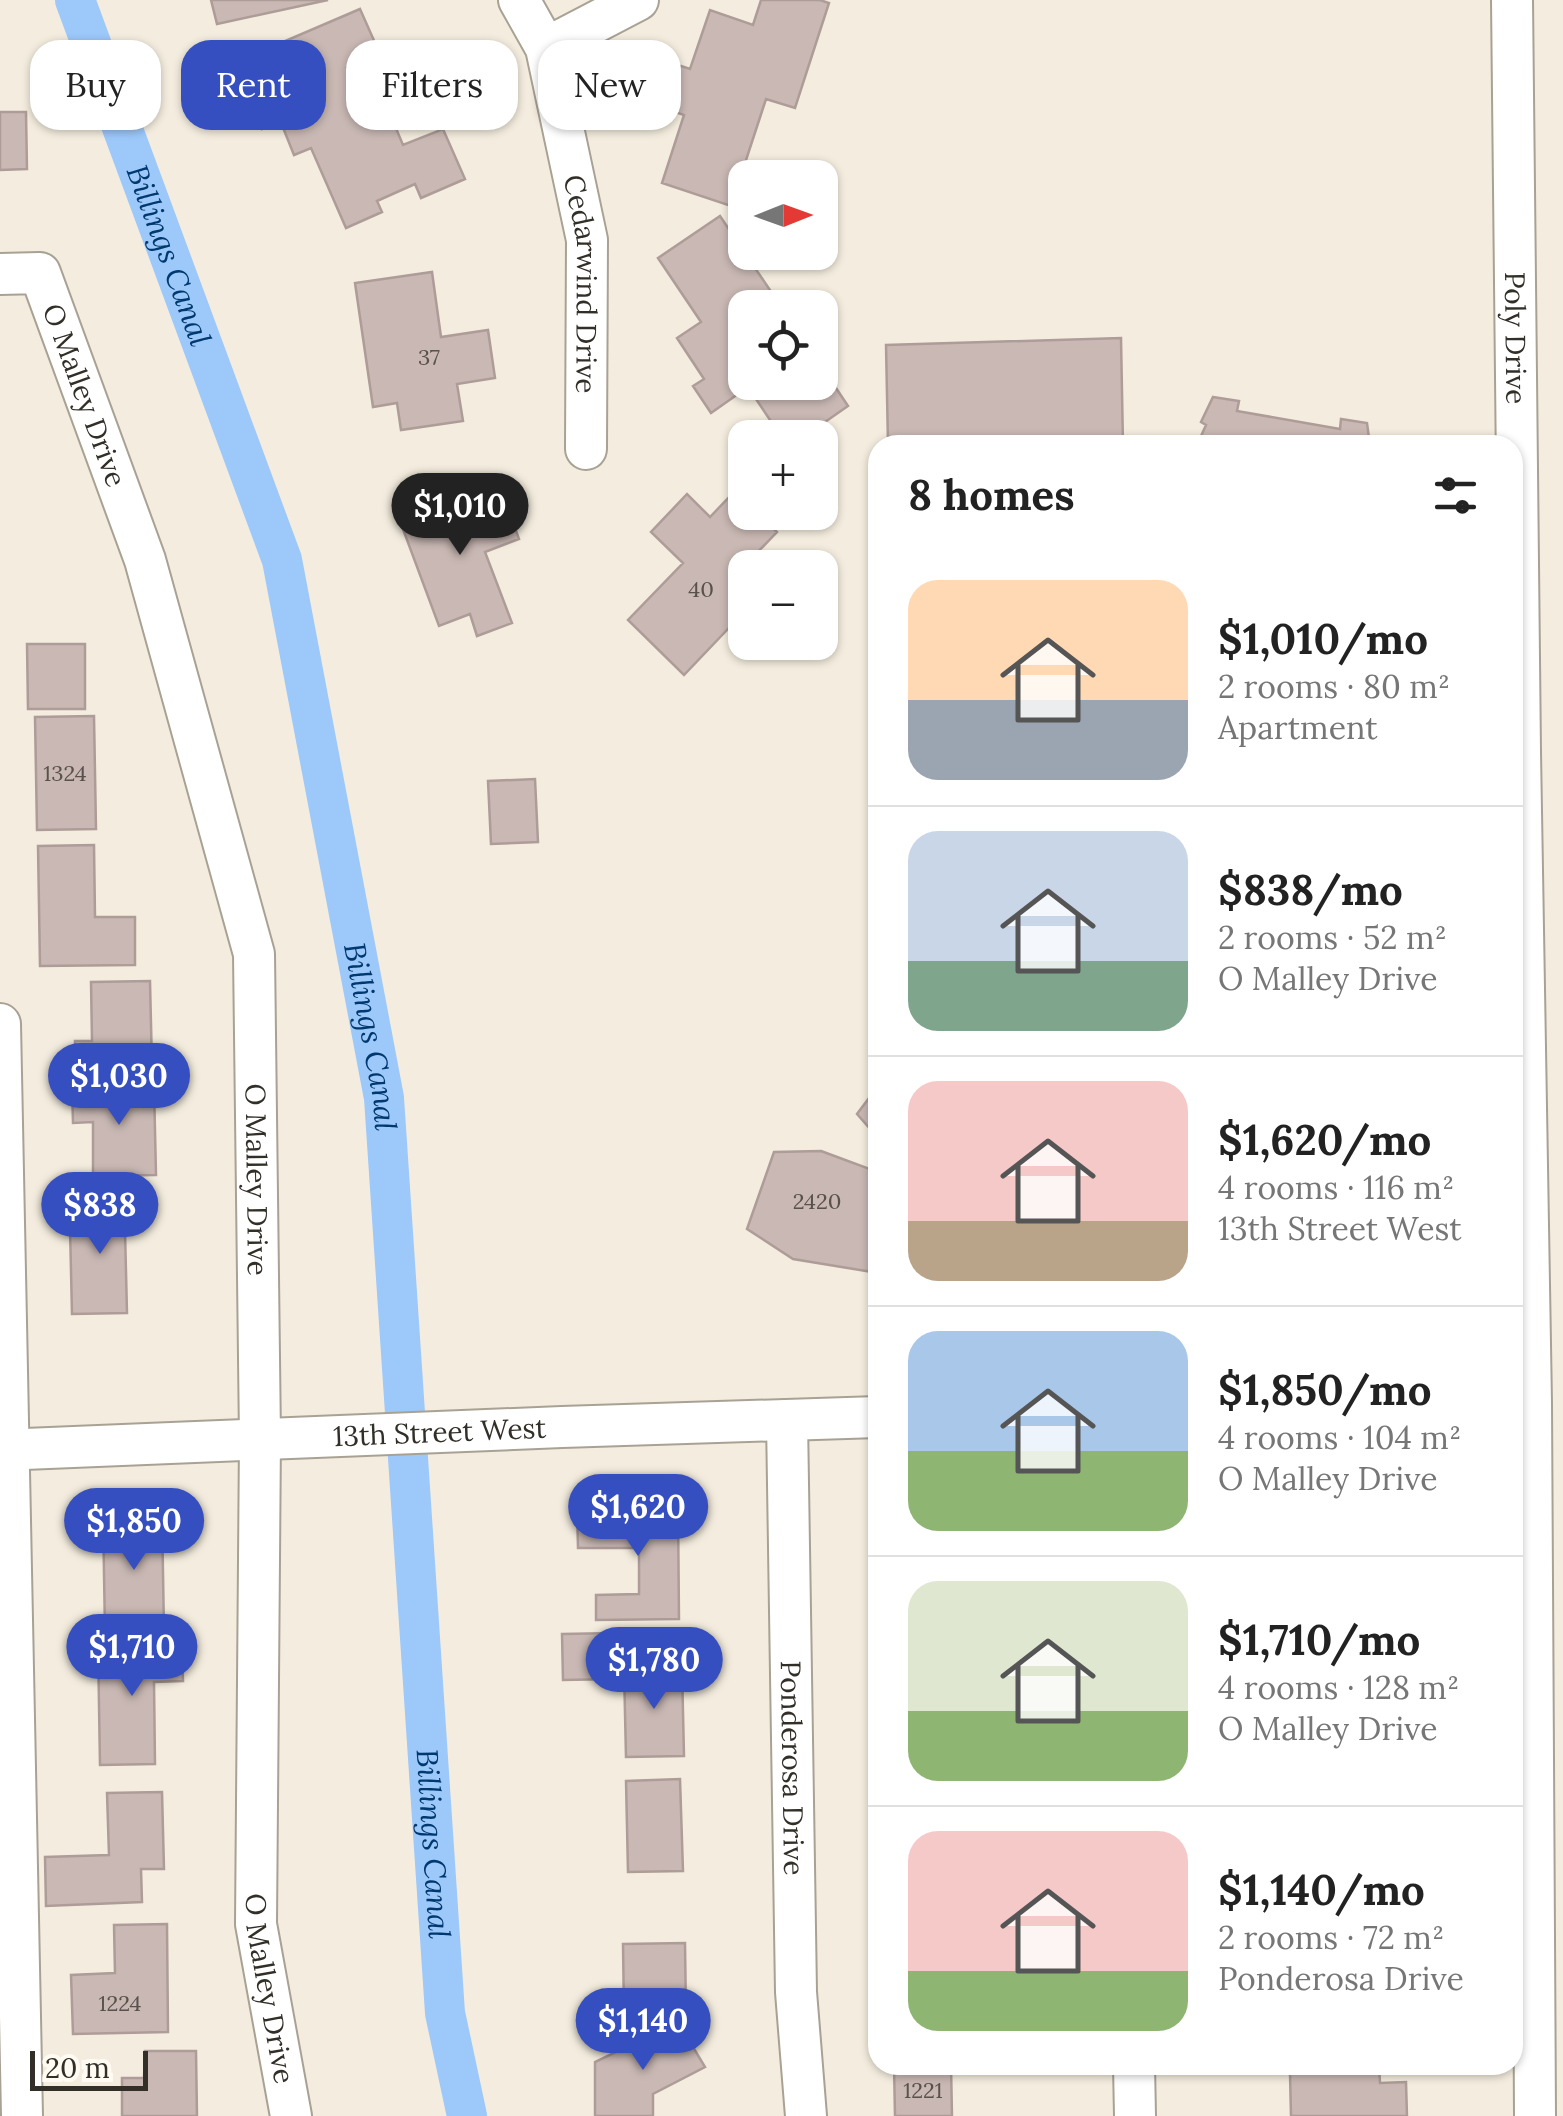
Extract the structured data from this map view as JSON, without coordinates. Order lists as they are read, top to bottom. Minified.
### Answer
{"streets":{"street":["Cedarwind Drive","Poly Drive","O Malley Drive","13th Street West","Ponderosa Drive"]},"crossings":[["O Malley Drive","13th Street West"],["13th Street West","Ponderosa Drive"]],"water":["Billings Canal"],"house_numbers":["37","40","1324","2420","1224","1221"],"scale_bar":"20 m","north":"right","page":{"chip":["Buy","Rent","Filters","New"],"map_buttons":["+","−"],"heading":"8 homes","price":["$1,010","$1,030","$838","$1,620","$1,850","$1,710","$1,780","$1,140"],"list":[{"name":"$1,010/mo","note":"2 rooms · 80 m² · Apartment"},{"name":"$838/mo","note":"2 rooms · 52 m² · O Malley Drive"},{"name":"$1,620/mo","note":"4 rooms · 116 m² · 13th Street West"},{"name":"$1,850/mo","note":"4 rooms · 104 m² · O Malley Drive"},{"name":"$1,710/mo","note":"4 rooms · 128 m² · O Malley Drive"},{"name":"$1,140/mo","note":"2 rooms · 72 m² · Ponderosa Drive"}],"scale":"20 m"}}
